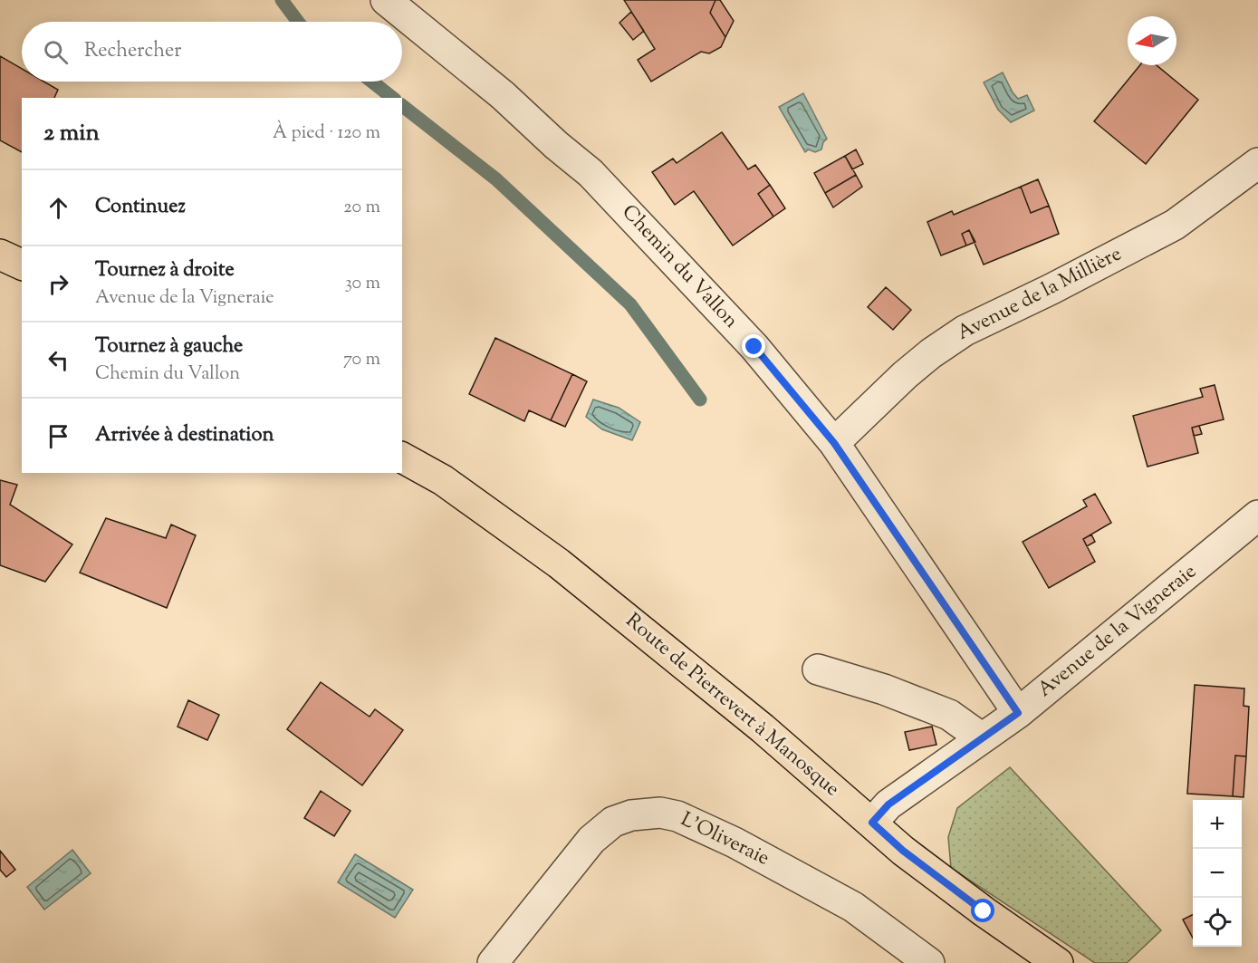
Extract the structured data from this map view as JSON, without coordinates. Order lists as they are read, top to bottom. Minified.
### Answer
{"streets":{"main road":["Route de Pierrevert à Manosque"],"street":["Chemin du Vallon","Avenue de la Millière","Avenue de la Vigneraie","L'Oliveraie"]},"crossings":[["Chemin du Vallon","Avenue de la Millière"],["Chemin du Vallon","Avenue de la Vigneraie"],["Avenue de la Vigneraie","Route de Pierrevert à Manosque"]],"north":"left","page":{"search":"Rechercher","heading":["2 min","À pied · 120 m"],"list":[["Continuez","20 m"],["Tournez à droite","Avenue de la Vigneraie","30 m"],["Tournez à gauche","Chemin du Vallon","70 m"],"Arrivée à destination"],"map_buttons":["+","−"]}}
